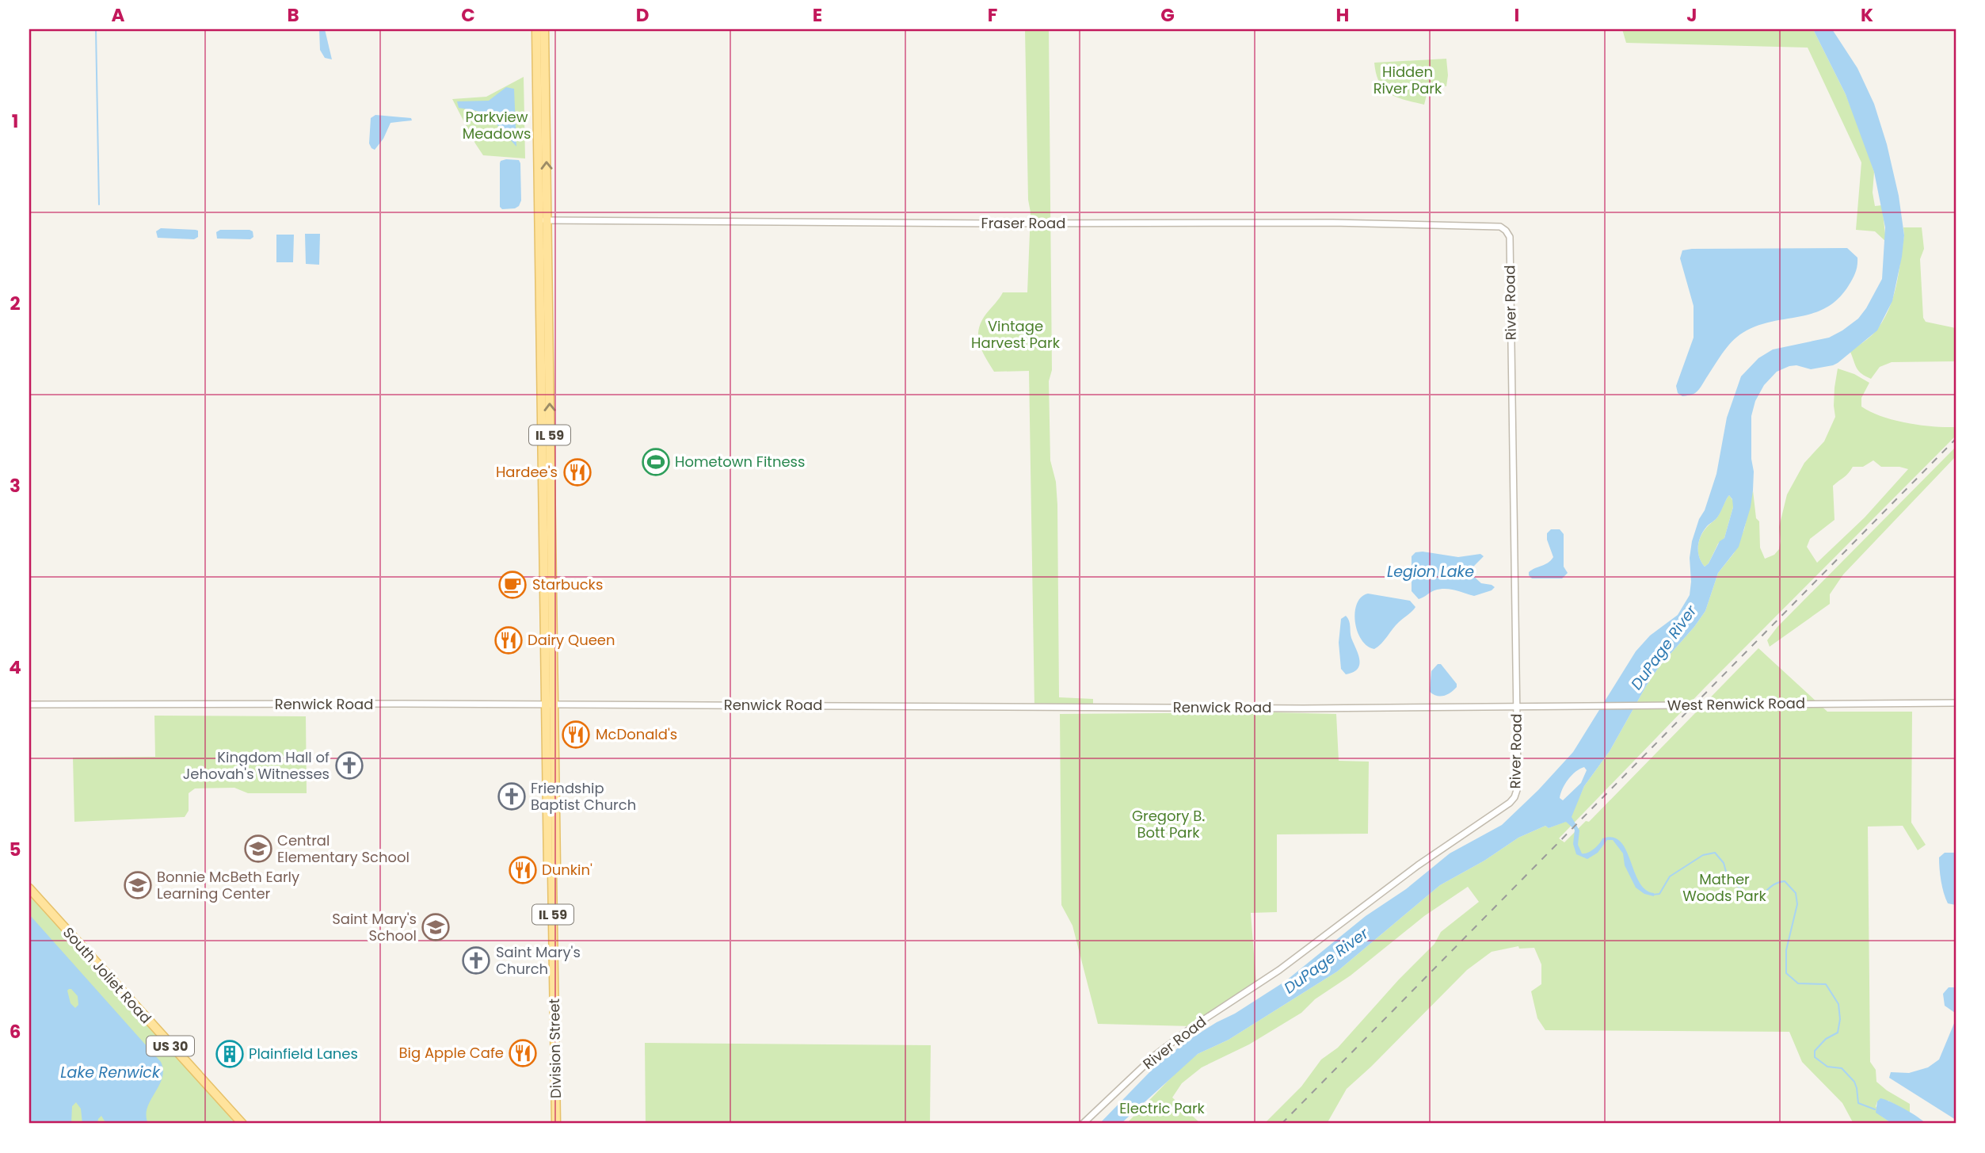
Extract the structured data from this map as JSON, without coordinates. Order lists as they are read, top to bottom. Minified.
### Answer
{"streets":{"main road":["IL 59","South Joliet Road","US 30","Division Street"],"street":["Fraser Road","River Road","Renwick Road","West Renwick Road"]},"crossings":[["Fraser Road","River Road"],["Fraser Road","IL 59"],["River Road","Renwick Road"],["River Road","West Renwick Road"],["IL 59","Renwick Road"],["IL 59","Division Street"],["Renwick Road","West Renwick Road"],["Renwick Road","Division Street"]],"water":["Legion Lake","DuPage River","Lake Renwick"],"parks":["Hidden River Park","Parkview Meadows","Vintage Harvest Park","Gregory B. Bott Park","Mather Woods Park","Electric Park"],"places":{"sports":["Hometown Fitness"],"restaurant":["Hardee's","Dairy Queen","McDonald's","Dunkin'","Big Apple Cafe"],"cafe":["Starbucks"],"church":["Kingdom Hall of Jehovah's Witnesses","Friendship Baptist Church","Saint Mary's Church"],"school or university":["Central Elementary School","Bonnie McBeth Early Learning Center","Saint Mary's School"],"building":["Plainfield Lanes"]},"grid":{"columns":["A","B","C","D","E","F","G","H","I","J","K"],"rows":["1","2","3","4","5","6"]}}
